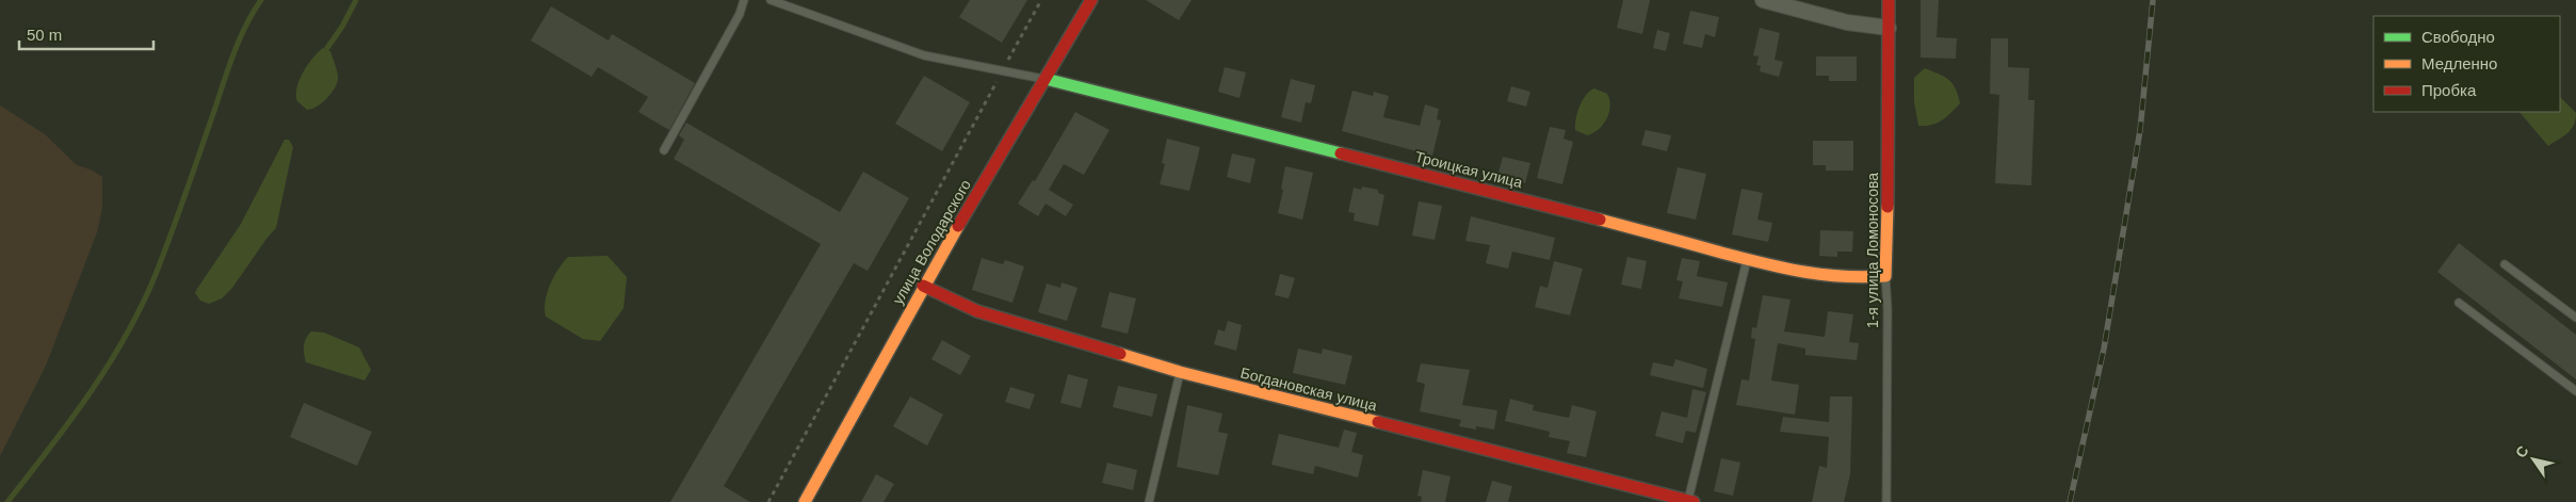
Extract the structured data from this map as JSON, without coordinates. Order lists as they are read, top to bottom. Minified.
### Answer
{"streets":{"street":["Троицкая улица","улица Володарского","1-я улица Ломоносова","Богдановская улица"]},"crossings":[["Троицкая улица","улица Володарского"],["Троицкая улица","1-я улица Ломоносова"],["улица Володарского","Богдановская улица"]],"legend":["Свободно","Медленно","Пробка"],"scale_bar":"50 m","north":"top left"}
